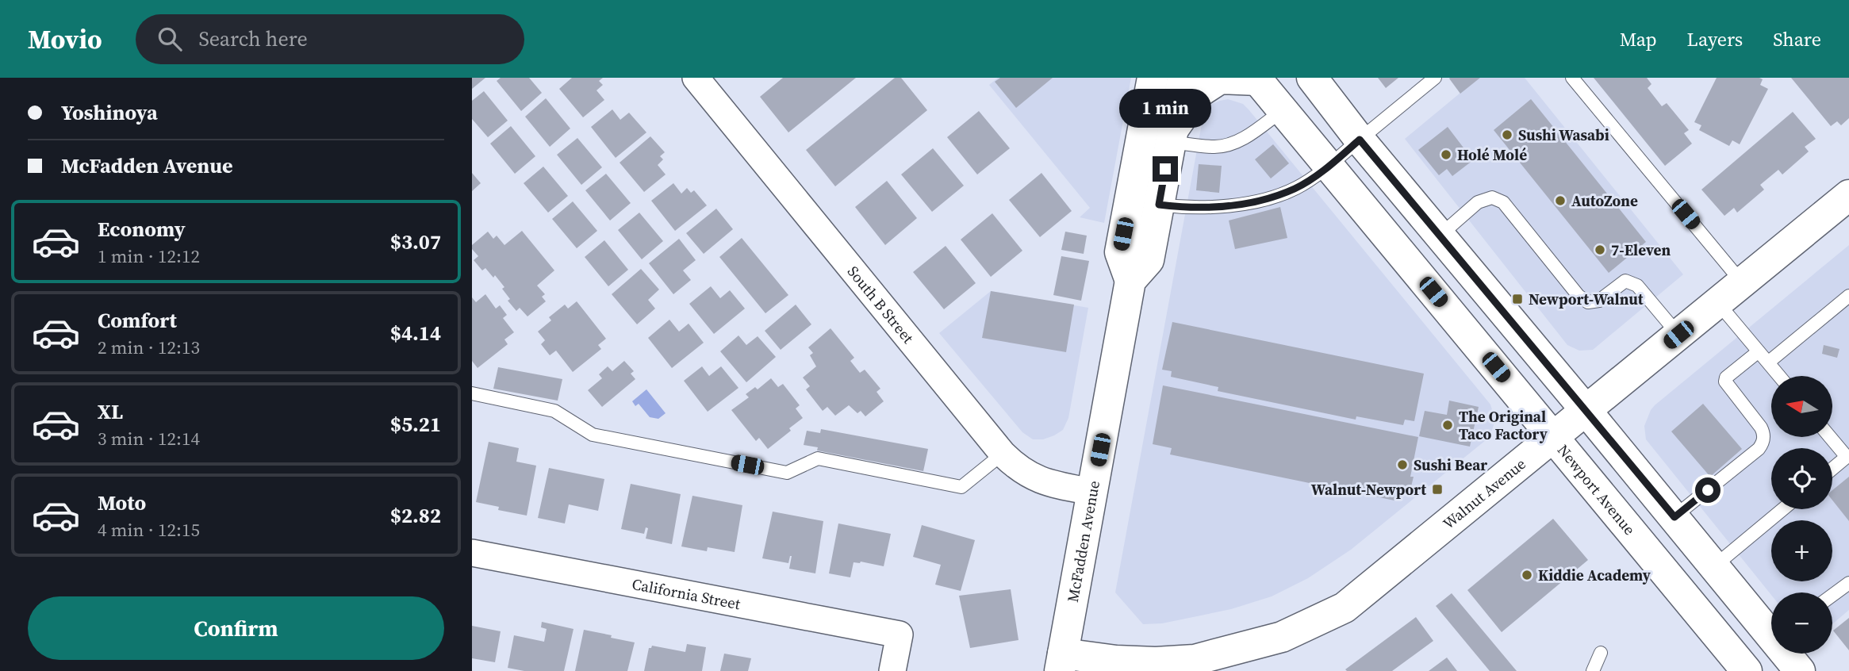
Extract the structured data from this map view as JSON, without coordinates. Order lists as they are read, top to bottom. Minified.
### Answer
{"streets":{"main road":["Newport Avenue","Walnut Avenue","McFadden Avenue"],"street":["South B Street","California Street"]},"crossings":[["South B Street","McFadden Avenue"],["Newport Avenue","Walnut Avenue"],["Walnut Avenue","McFadden Avenue"]],"places":{"other":["Sushi Wasabi","Holé Molé","AutoZone","7-Eleven","The Original Taco Factory","Sushi Bear","Kiddie Academy"],"transit":["Newport-Walnut","Walnut-Newport"]},"north":"left","page":{"header":"Movio","search":"Search here","nav":["Map","Layers","Share"],"banner":["Yoshinoya","McFadden Avenue"],"bubble":"1 min","list":[{"name":"Economy","note":"1 min · 12:12","value":"$3.07"},{"name":"Comfort","note":"2 min · 12:13","value":"$4.14"},{"name":"XL","note":"3 min · 12:14","value":"$5.21"},{"name":"Moto","note":"4 min · 12:15","value":"$2.82"}],"map_buttons":["+","−"],"buttons":"Confirm"}}
